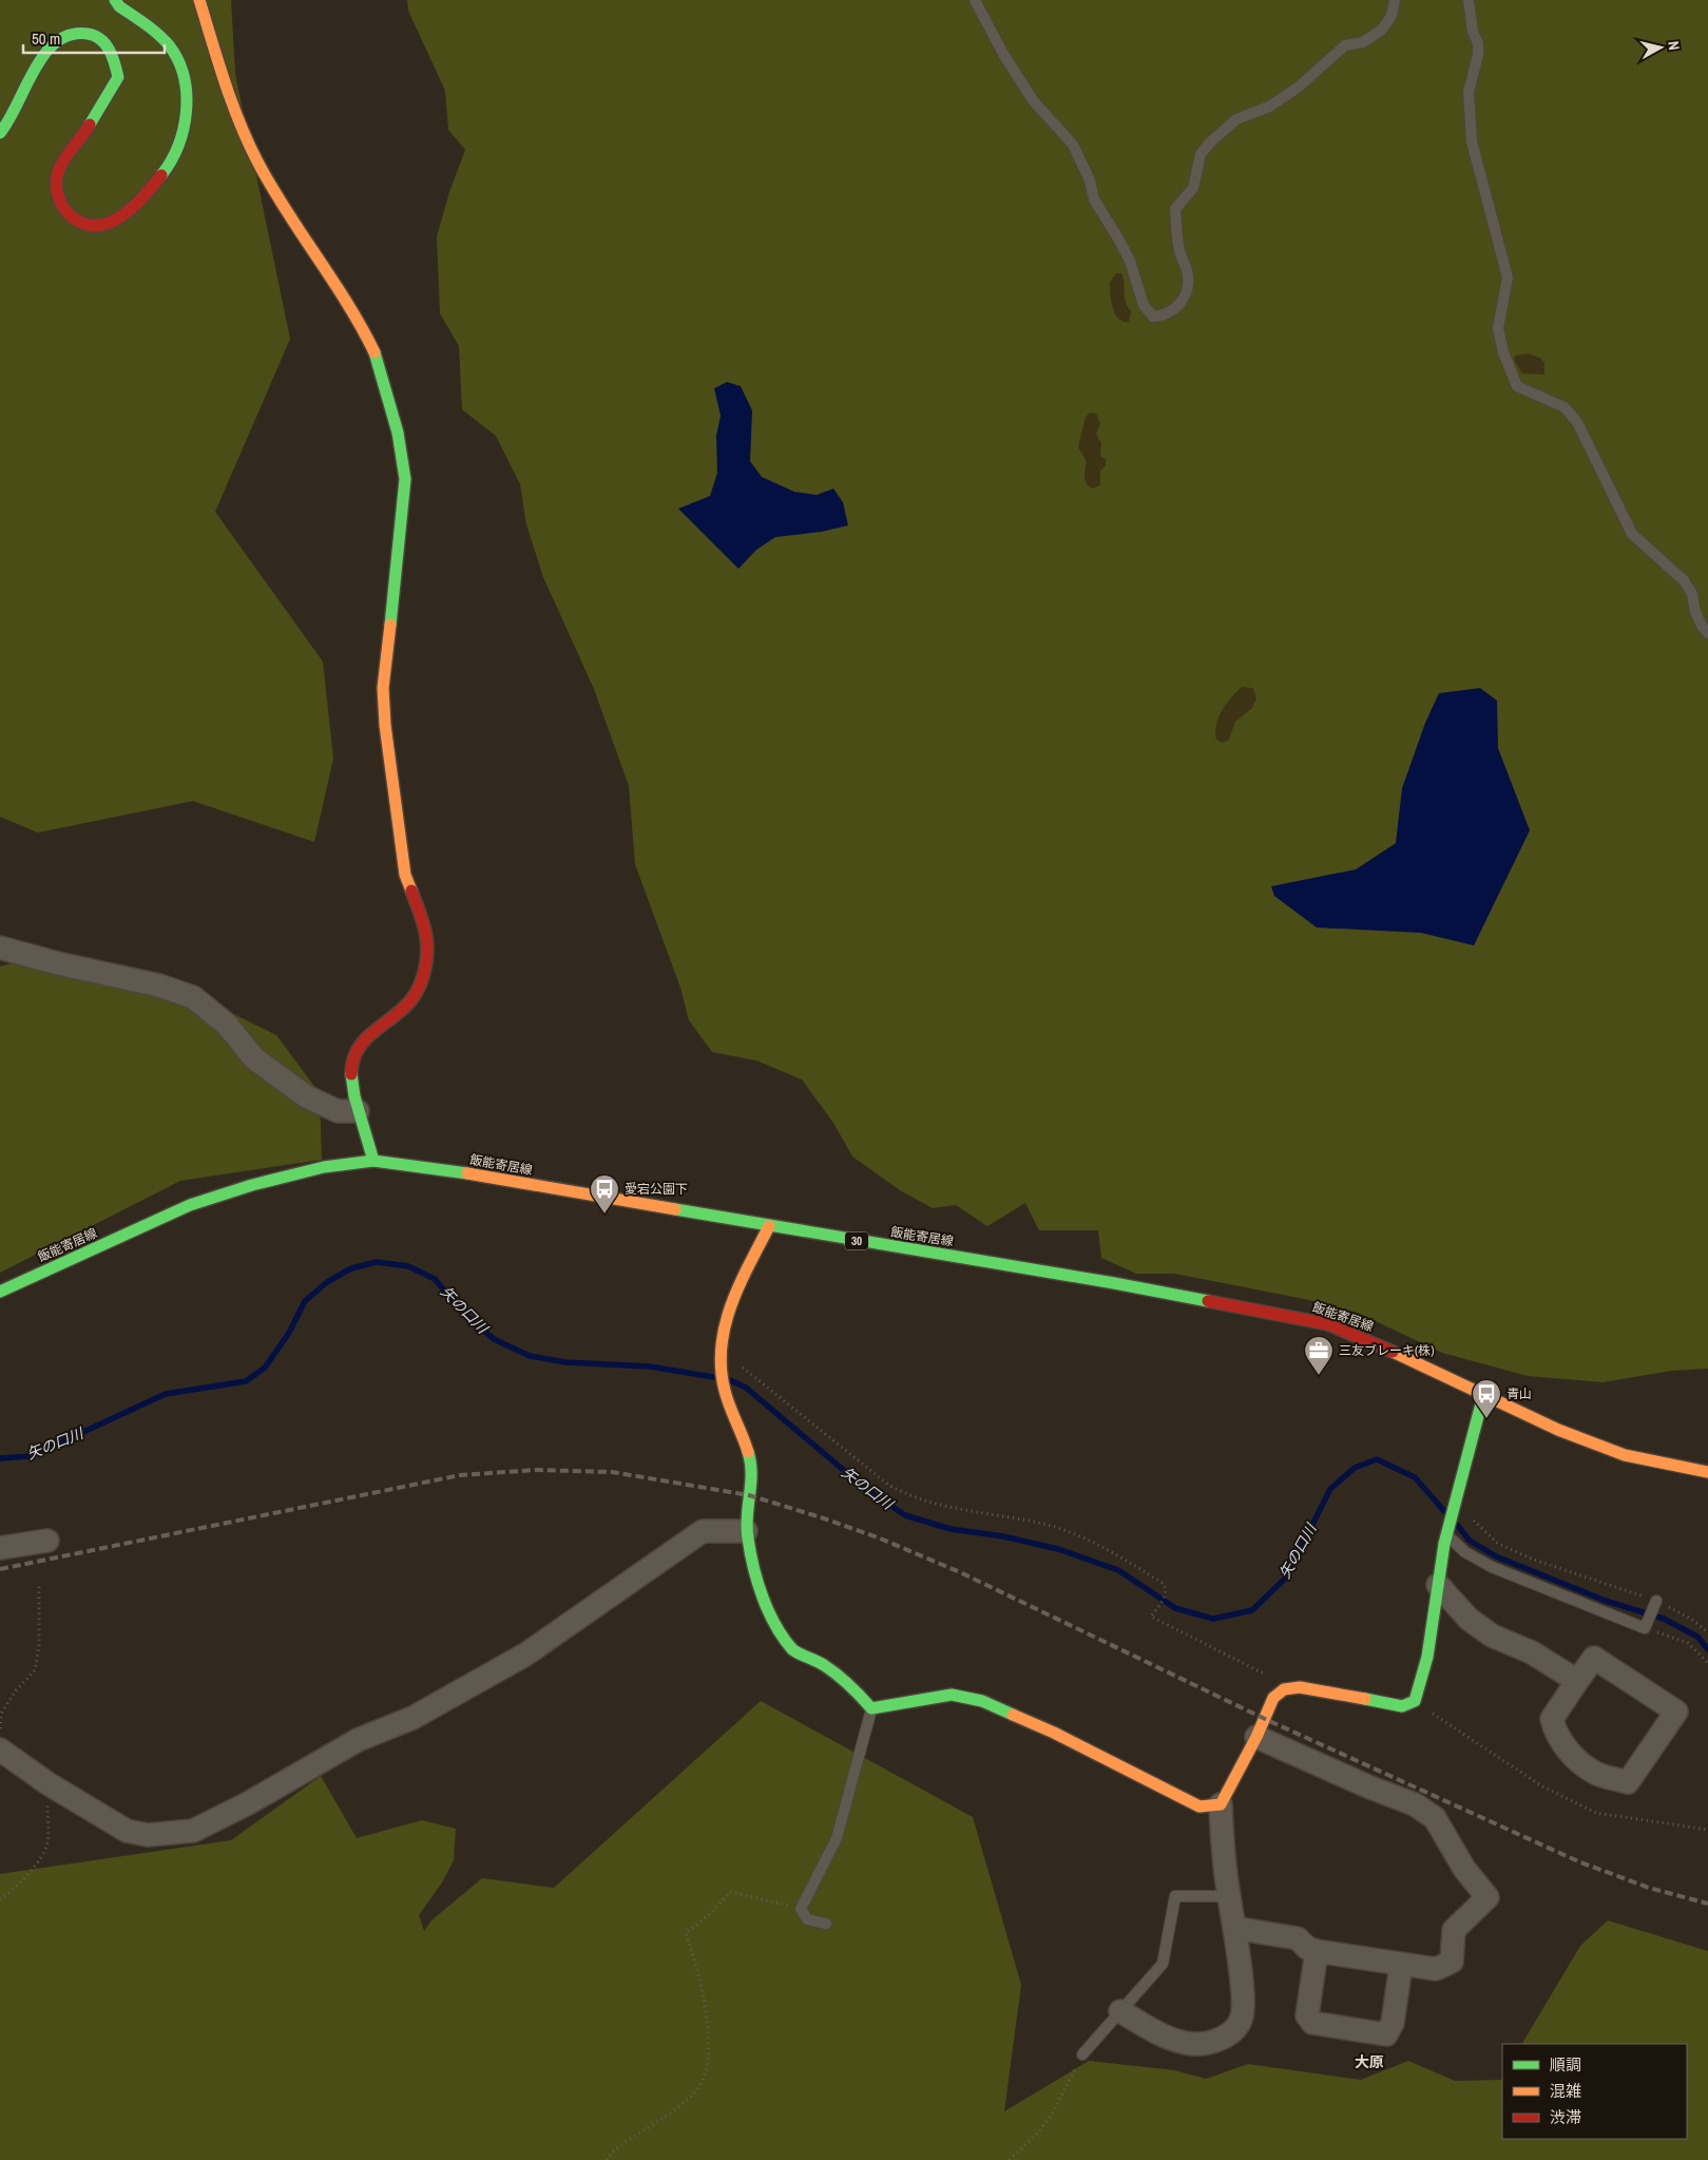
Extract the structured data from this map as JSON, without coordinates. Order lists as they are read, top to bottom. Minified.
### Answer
{"streets":{"street":["飯能寄居線","30"]},"districts":["大原"],"water":["矢の口川"],"places":{"bus stop":["愛宕公園下","青山"],"office":["三友ブレーキ(株)"]},"legend":["順調","混雑","渋滞"],"scale_bar":"50 m","north":"right"}
